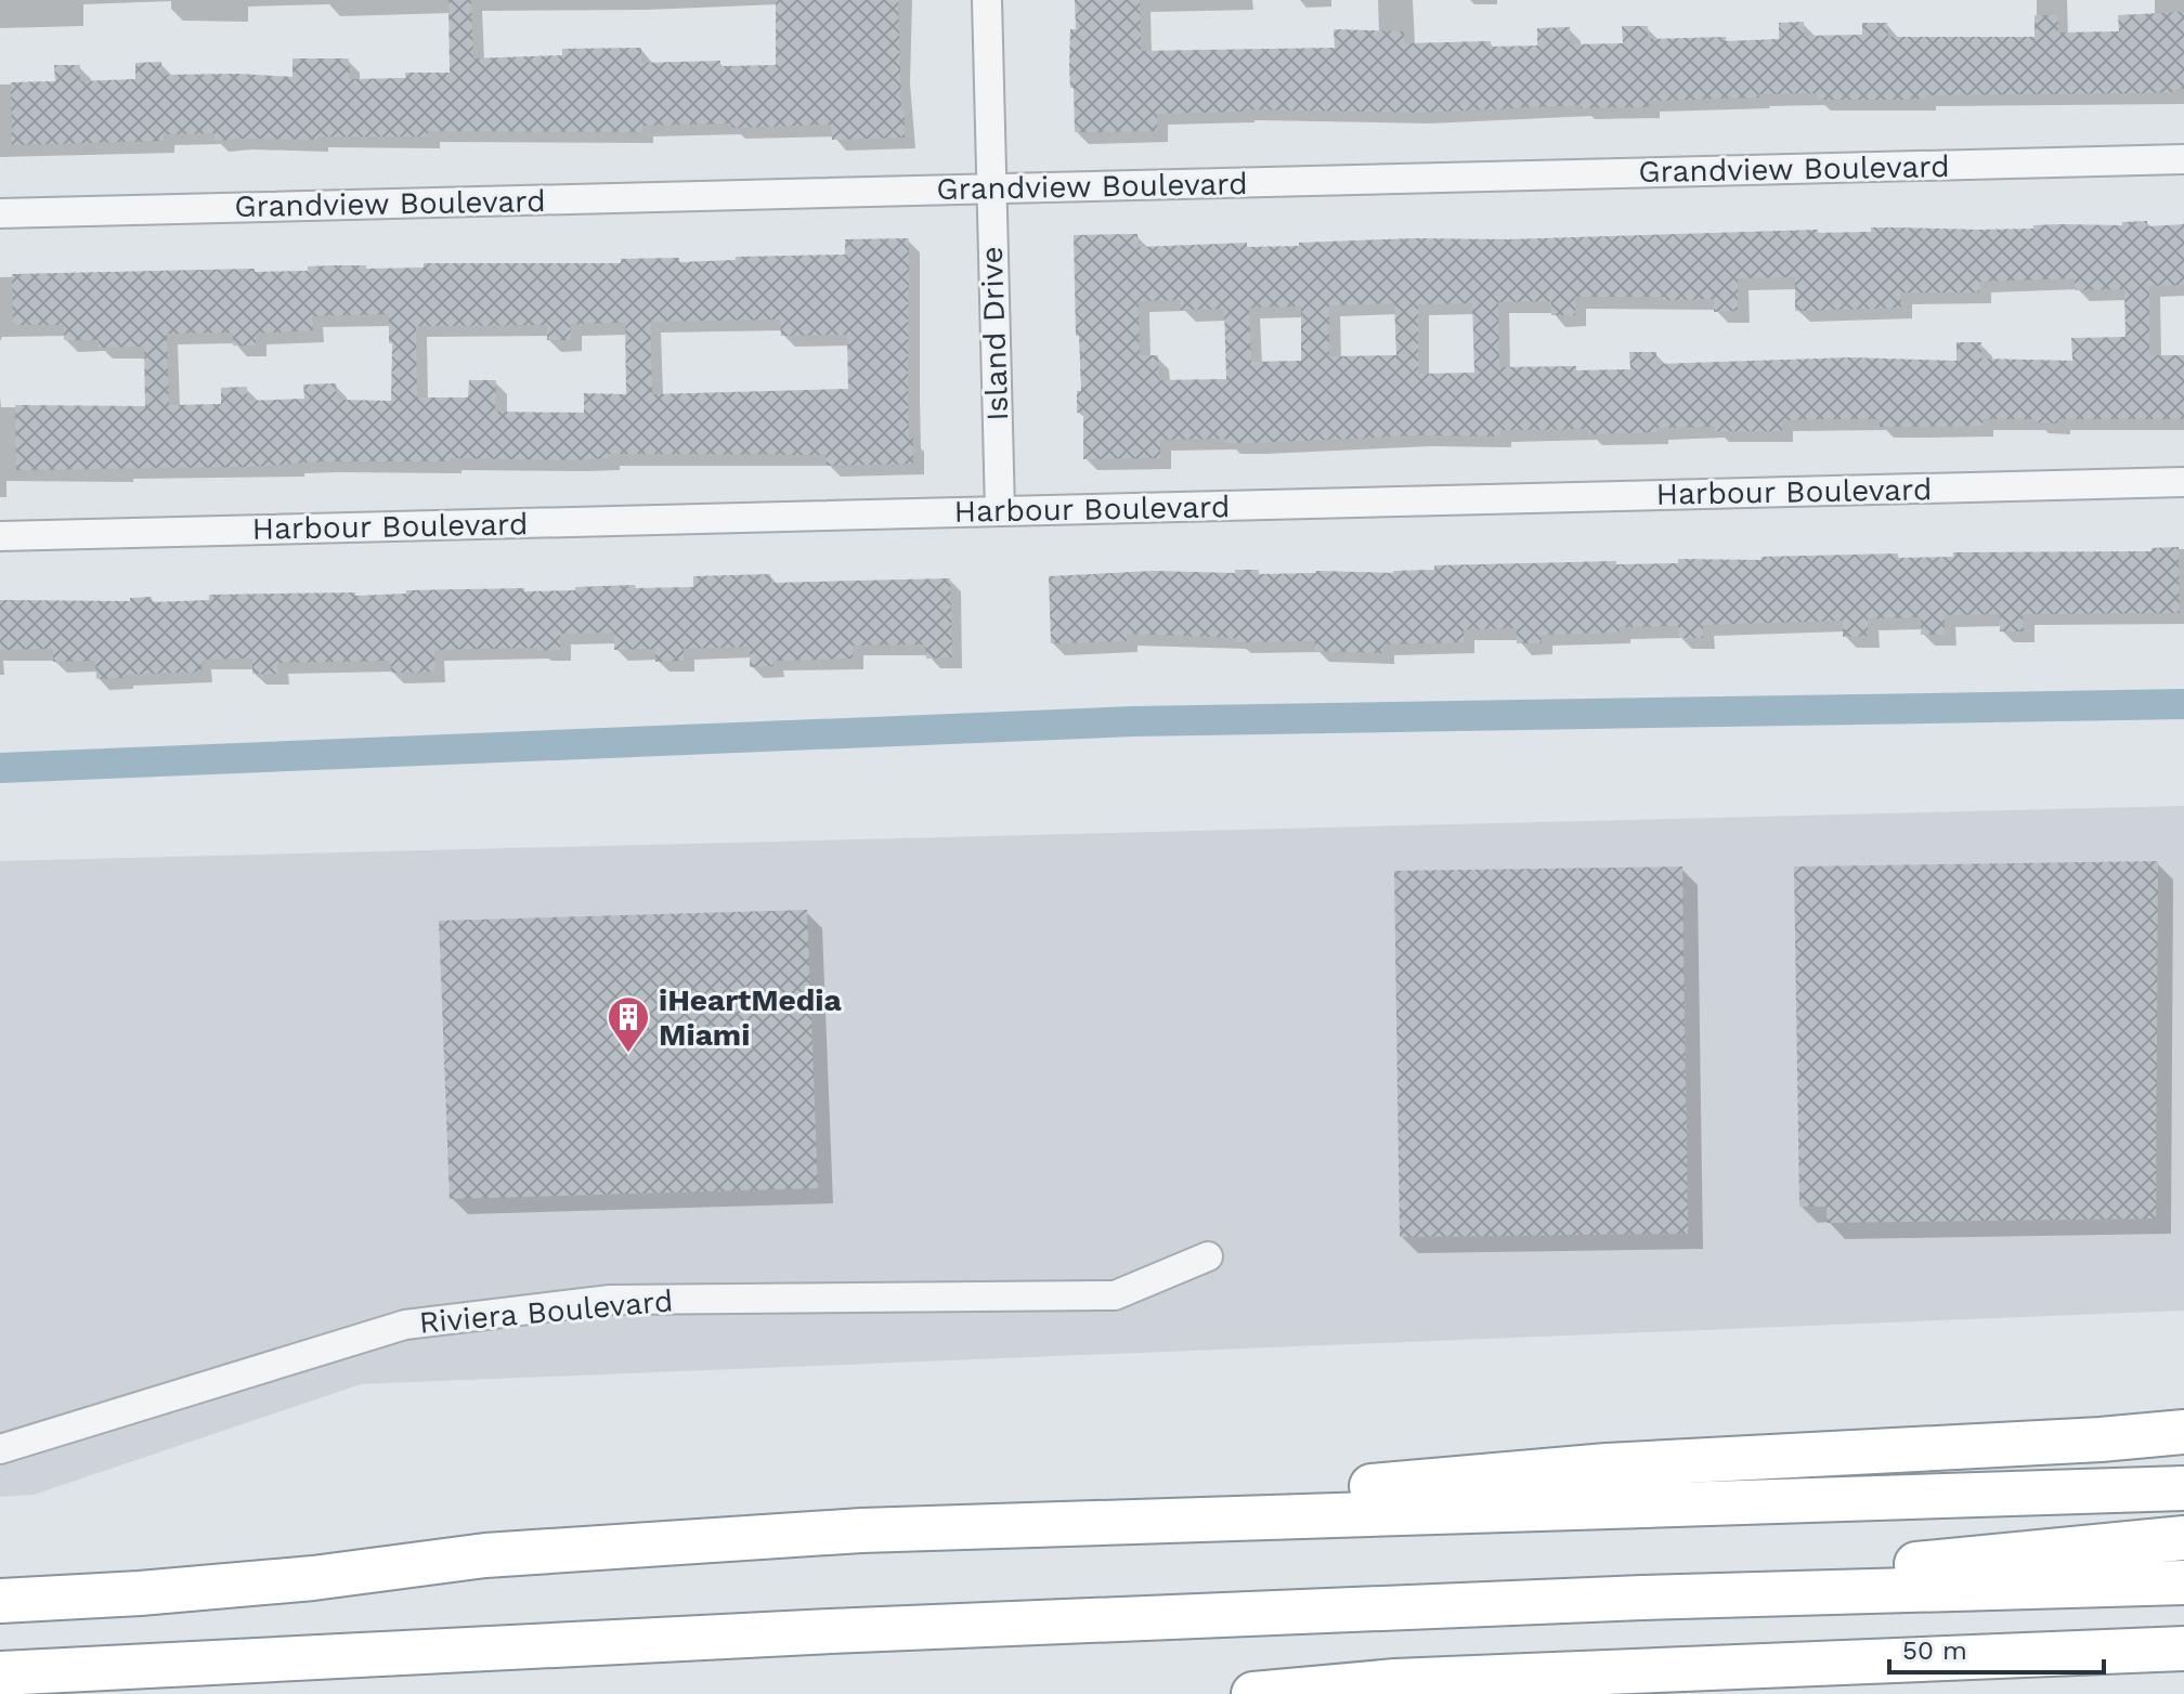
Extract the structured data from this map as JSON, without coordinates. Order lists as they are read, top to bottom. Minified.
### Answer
{"streets":{"street":["Grandview Boulevard","Island Drive","Harbour Boulevard","Riviera Boulevard"]},"crossings":[["Grandview Boulevard","Island Drive"],["Island Drive","Harbour Boulevard"]],"places":{"building":["iHeartMedia Miami"]},"scale_bar":"50 m"}
